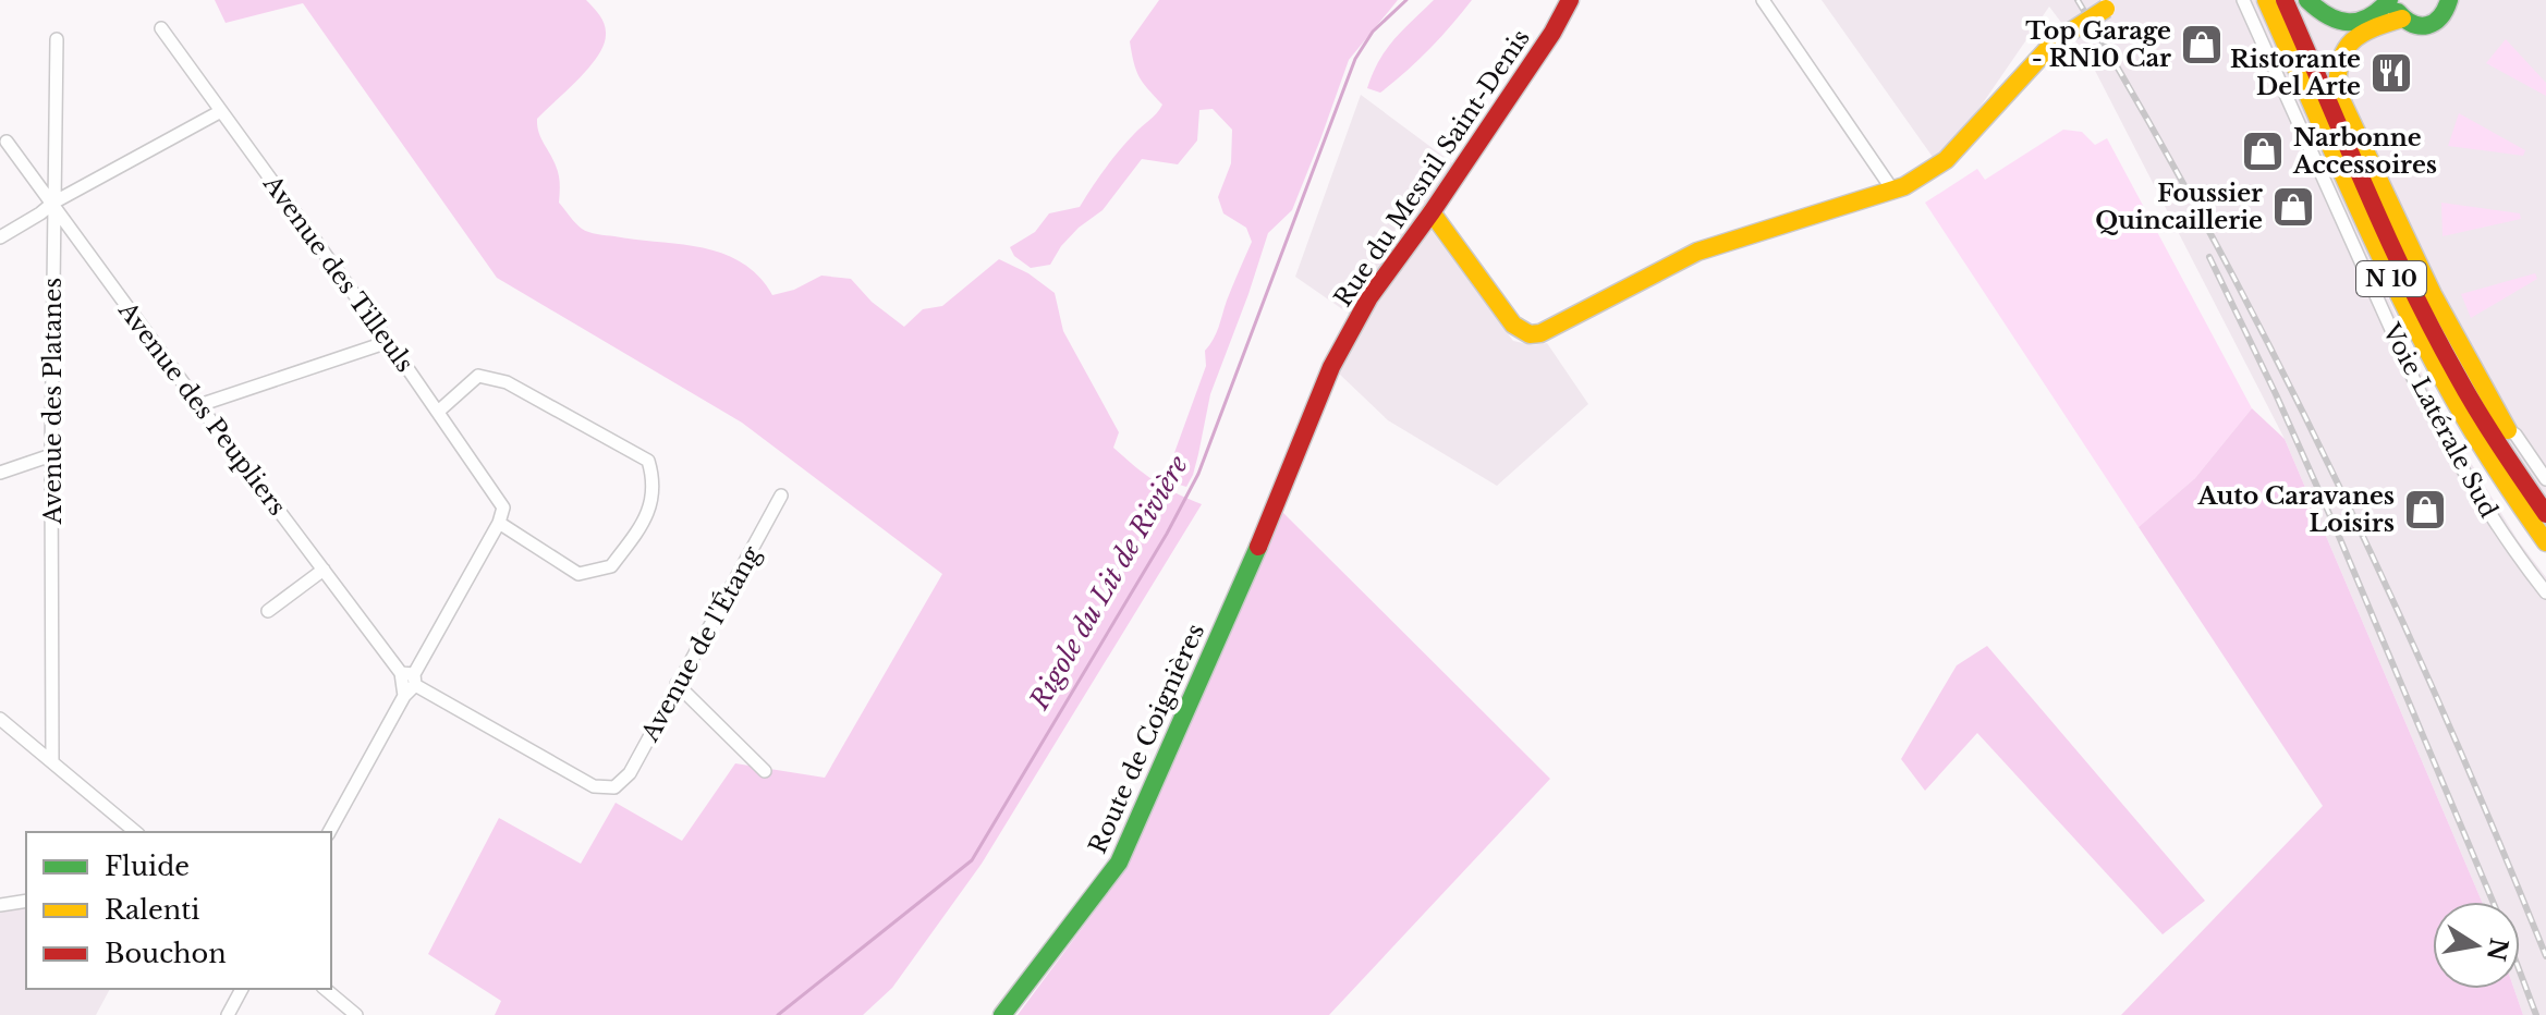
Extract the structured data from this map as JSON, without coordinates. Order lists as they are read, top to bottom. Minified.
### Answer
{"streets":{"street":["Rue du Mesnil Saint-Denis","Avenue des Tilleuls","N 10","Avenue des Platanes","Avenue des Peupliers","Voie Latérale Sud","Avenue de l'Étang","Route de Coignières"]},"crossings":[["Rue du Mesnil Saint-Denis","Route de Coignières"],["Avenue des Platanes","Avenue des Peupliers"],["Avenue des Peupliers","Avenue de l'Étang"]],"water":["Rigole du Lit de Rivière"],"places":{"shop":["Top Garage - RN10 Car","Narbonne Accessoires","Foussier Quincaillerie","Auto Caravanes Loisirs"],"restaurant":["Ristorante Del Arte"]},"legend":["Fluide","Ralenti","Bouchon"],"north":"right"}
